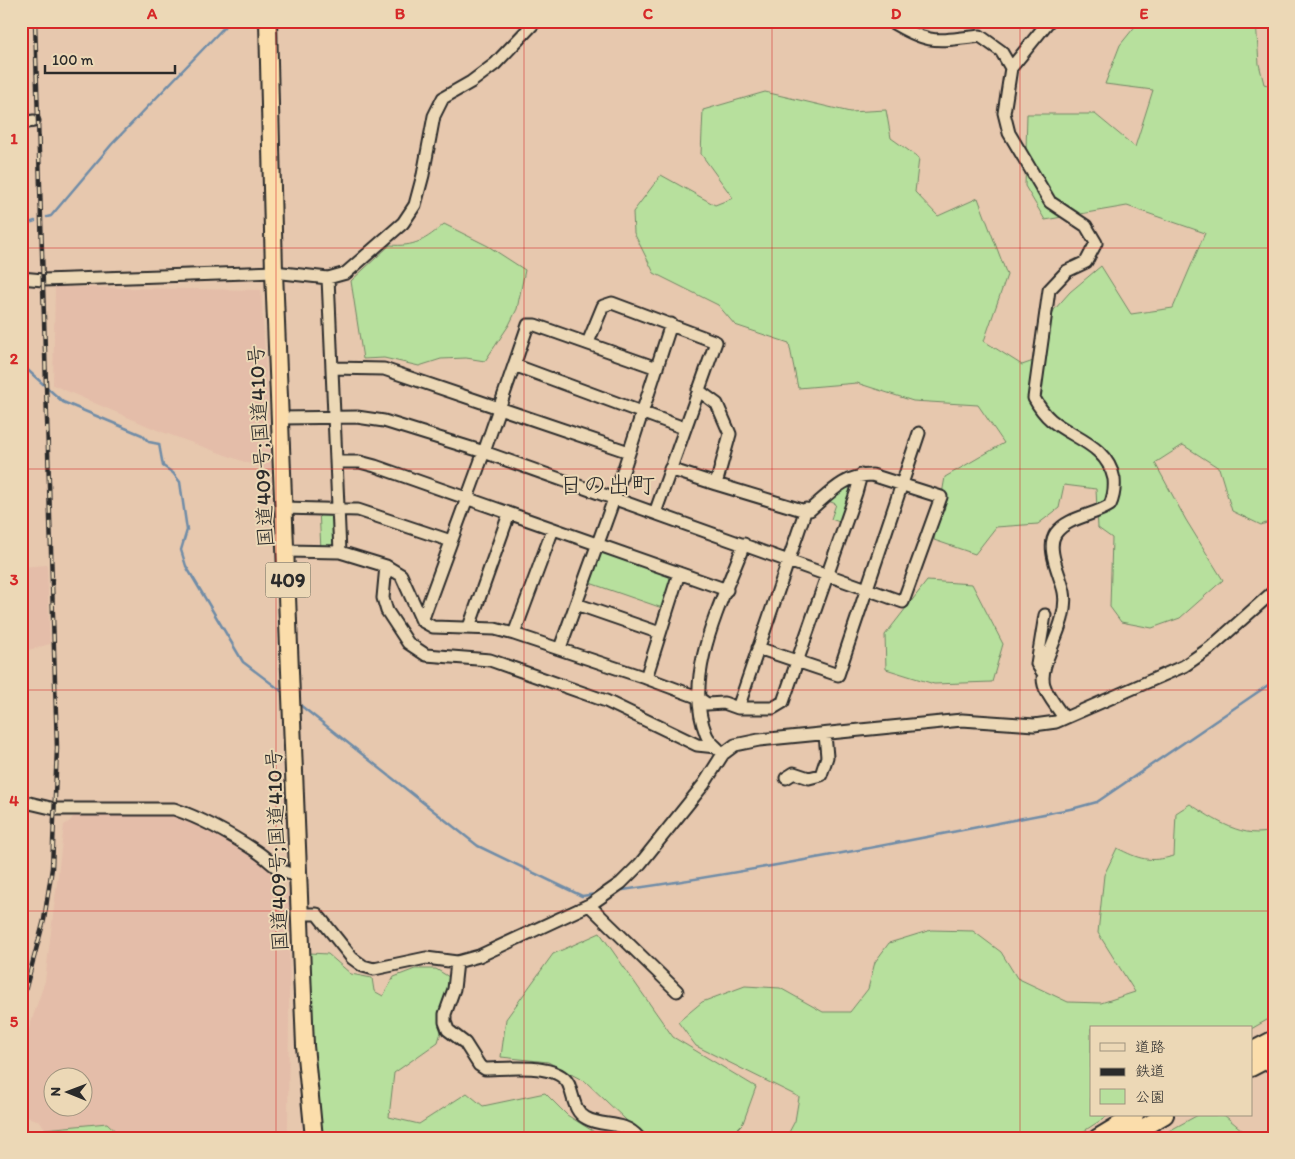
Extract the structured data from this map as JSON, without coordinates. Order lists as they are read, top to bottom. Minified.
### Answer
{"streets":{"highway":["国道409号;国道410号","409"]},"districts":["日の出町"],"legend":["道路","鉄道","公園"],"scale_bar":"100 m","north":"left","grid":{"columns":["A","B","C","D","E"],"rows":["1","2","3","4","5"]}}
